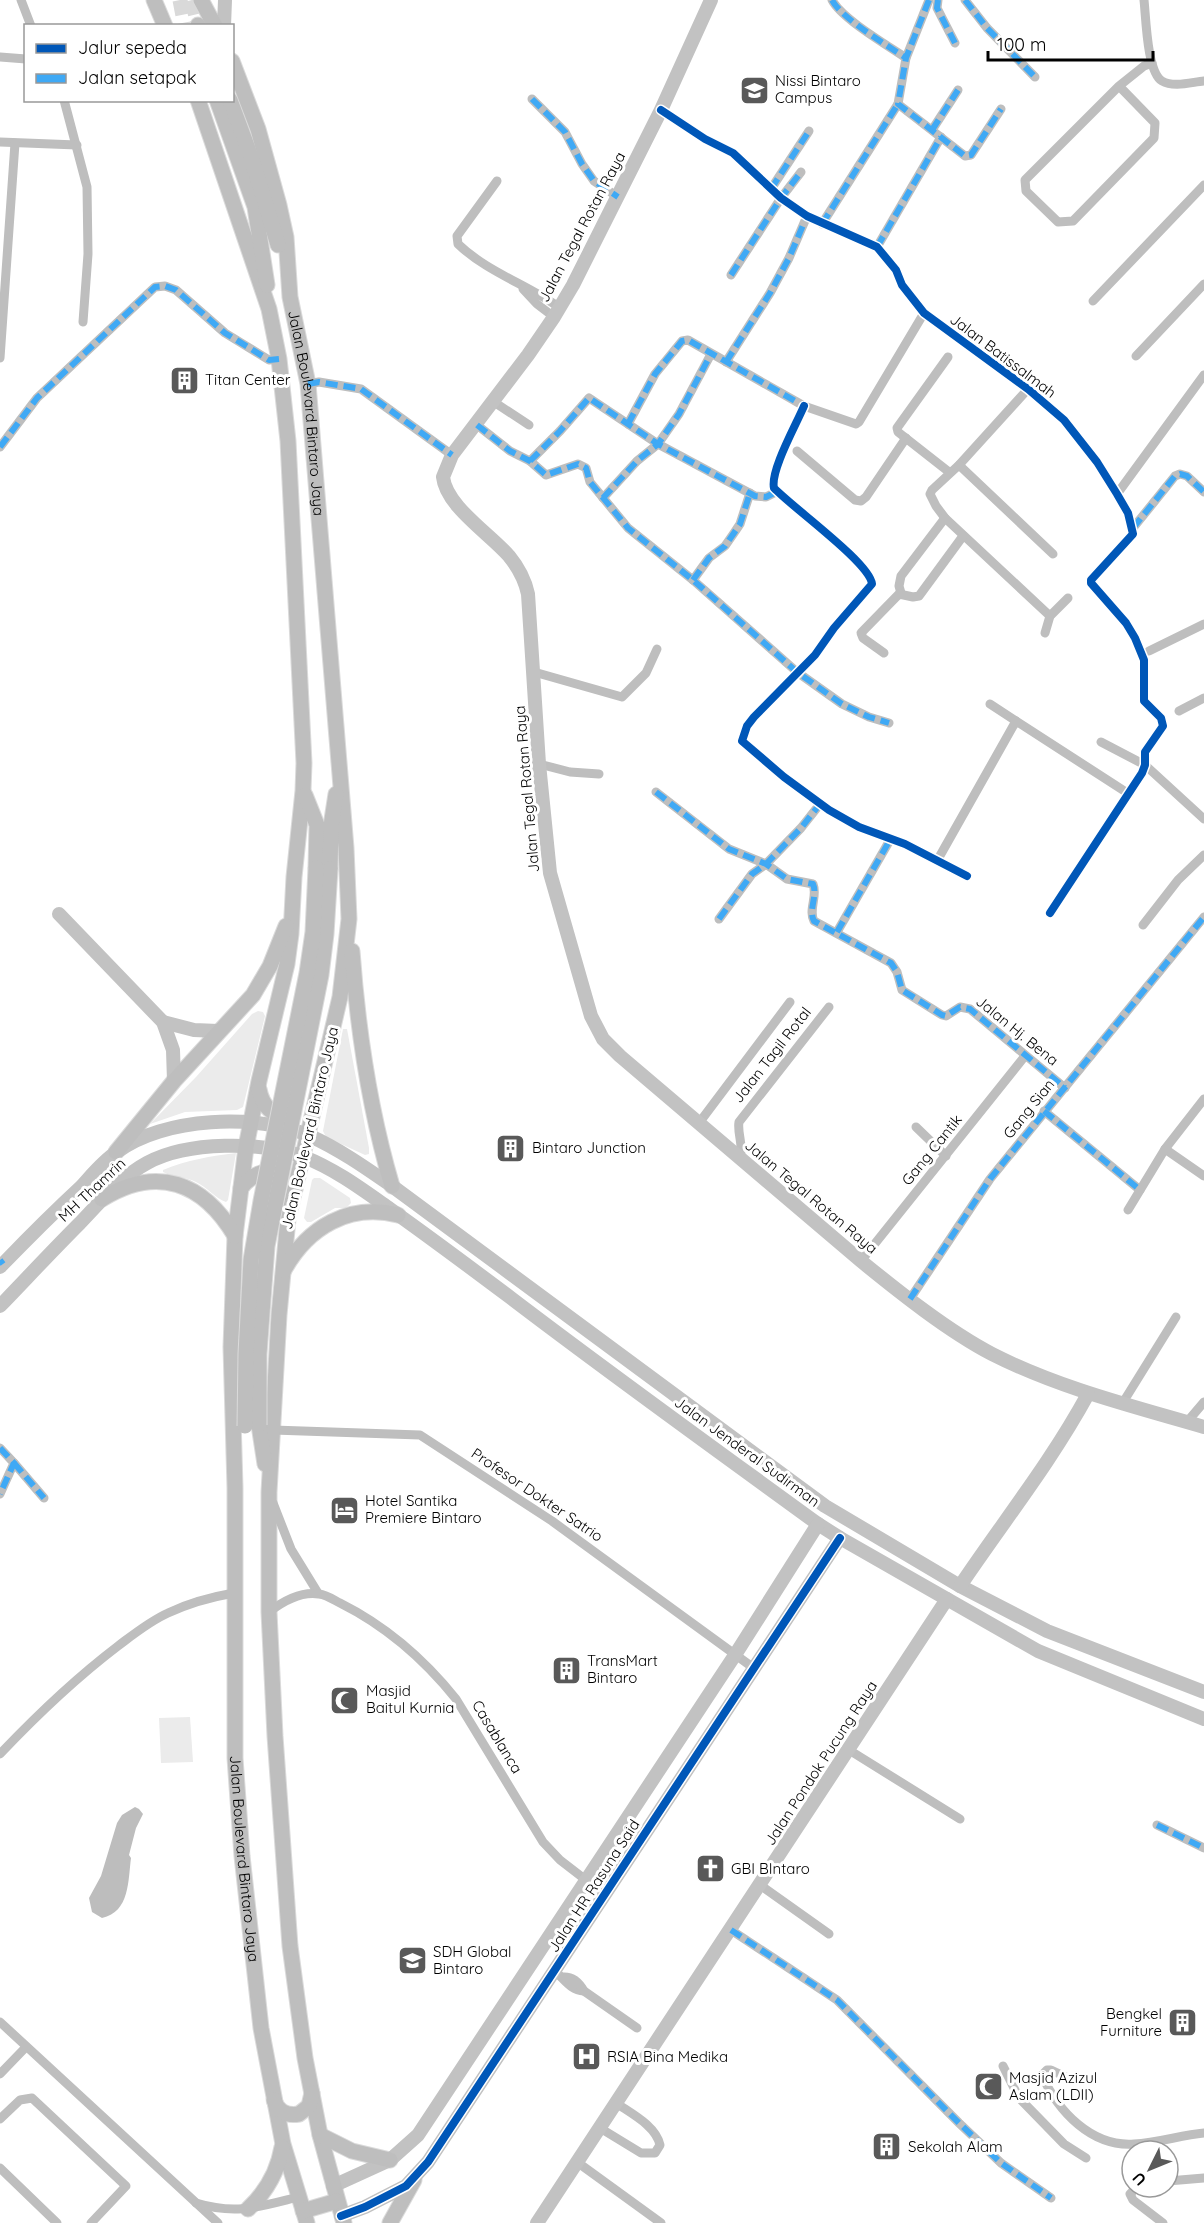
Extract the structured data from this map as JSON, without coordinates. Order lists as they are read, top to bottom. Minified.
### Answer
{"streets":{"main road":["Jalan Tegal Rotan Raya","Jalan Boulevard Bintaro Jaya","MH Thamrin","Jalan Jenderal Sudirman","Jalan Pondok Pucung Raya","Jalan HR Rasuna Said"],"street":["Jalan Batissalmah","Jalan Hj. Bena","Jalan Tagil Rotal","Gang Sian","Gang Cantik","Profesor Dokter Satrio","Casablanca"]},"crossings":[["Jalan Tegal Rotan Raya","Jalan Batissalmah"],["Jalan Tegal Rotan Raya","Jalan Tagil Rotal"],["Jalan Tegal Rotan Raya","Gang Sian"],["Jalan Tegal Rotan Raya","Gang Cantik"],["Jalan Boulevard Bintaro Jaya","MH Thamrin"],["Jalan Boulevard Bintaro Jaya","Jalan Jenderal Sudirman"],["Jalan Boulevard Bintaro Jaya","Profesor Dokter Satrio"],["Jalan Boulevard Bintaro Jaya","Jalan HR Rasuna Said"],["Jalan Hj. Bena","Gang Sian"],["Jalan Hj. Bena","Gang Cantik"],["MH Thamrin","Jalan Jenderal Sudirman"],["Jalan Jenderal Sudirman","Jalan Pondok Pucung Raya"],["Jalan Jenderal Sudirman","Jalan HR Rasuna Said"],["Profesor Dokter Satrio","Jalan HR Rasuna Said"],["Casablanca","Jalan HR Rasuna Said"]],"places":{"school or university":["Nissi Bintaro Campus","SDH Global Bintaro"],"building":["Titan Center","Bintaro Junction","TransMart Bintaro","Bengkel Furniture","Sekolah Alam"],"hotel":["Hotel Santika Premiere Bintaro"],"mosque":["Masjid Baitul Kurnia","Masjid Azizul Aslam (LDII)"],"church":["GBI BIntaro"],"hospital":["RSIA Bina Medika"]},"legend":["Jalur sepeda","Jalan setapak"],"scale_bar":"100 m","north":"bottom left"}
